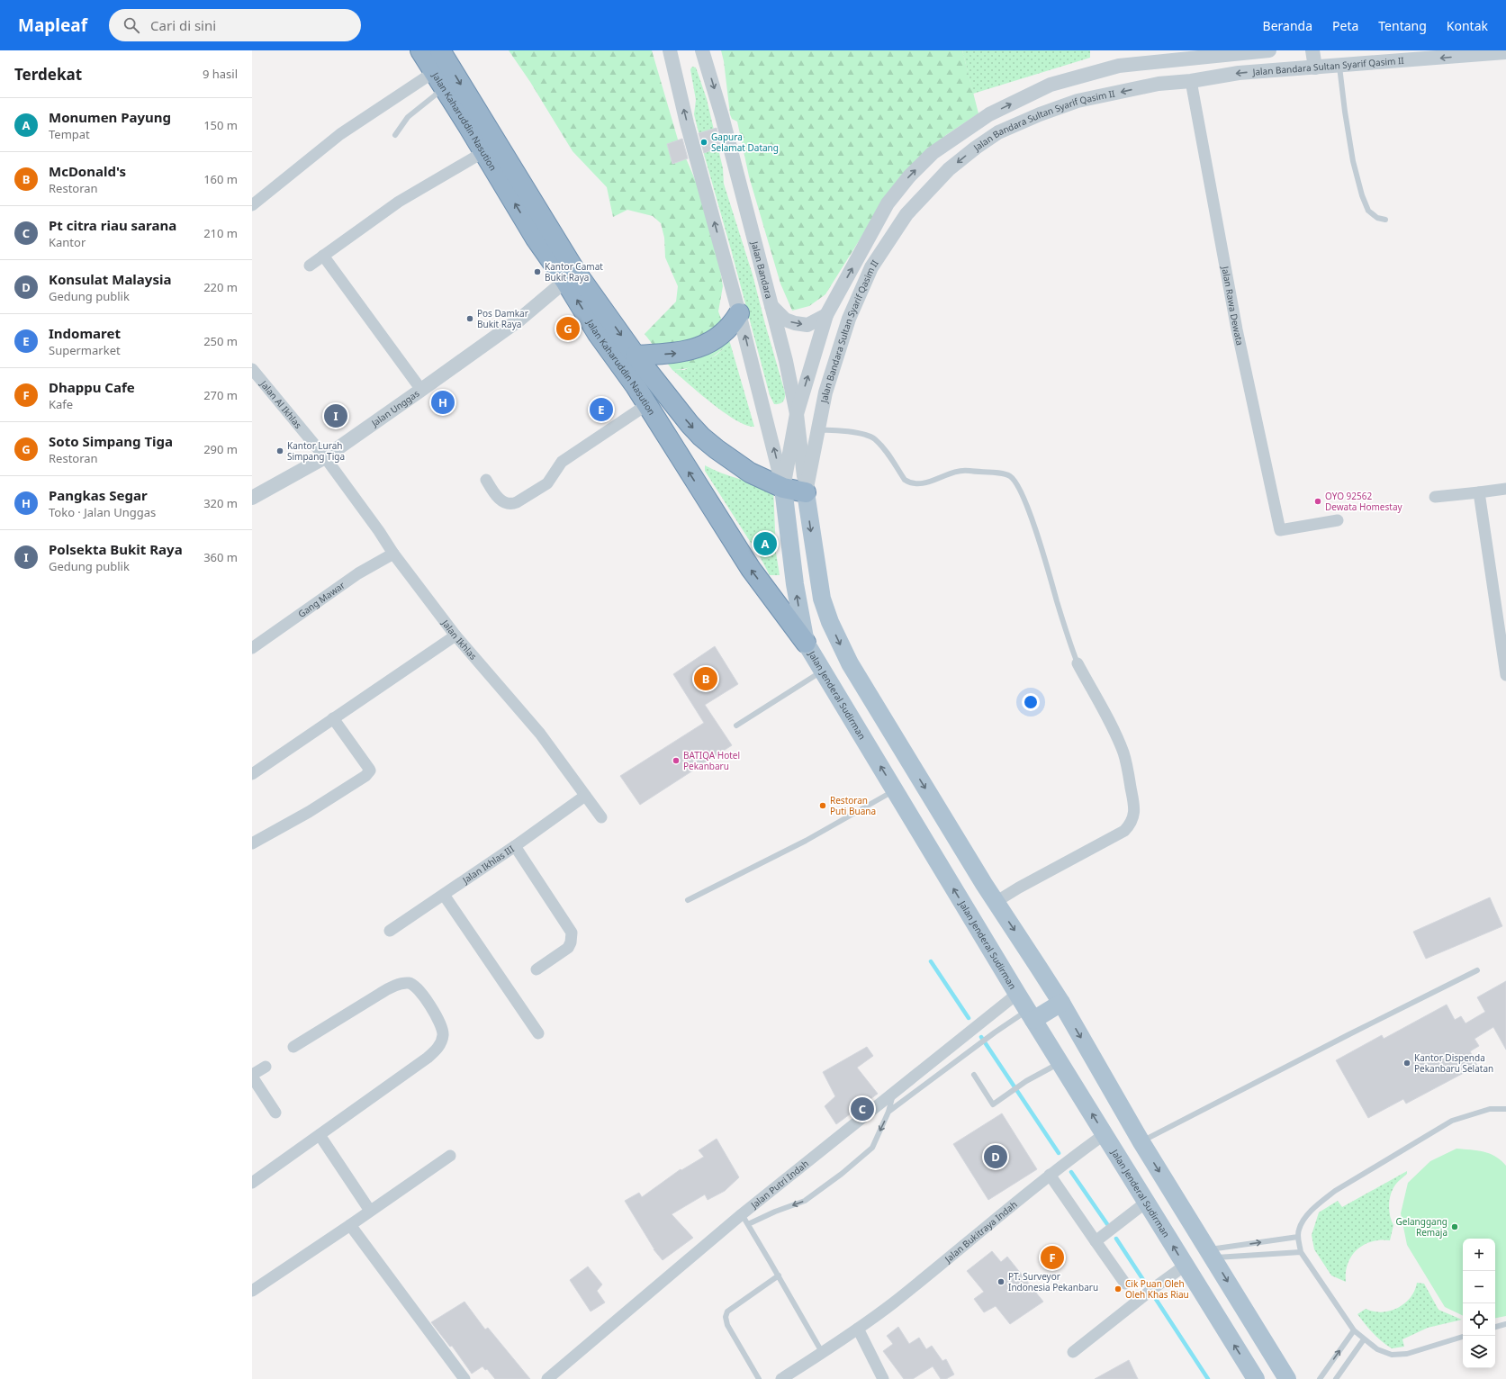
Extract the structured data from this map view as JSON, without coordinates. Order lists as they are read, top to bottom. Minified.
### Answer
{"streets":{"highway":["Jalan Kaharuddin Nasution"],"main road":["Jalan Jenderal Sudirman"],"street":["Jalan Bandara Sultan Syarif Qasim II","Jalan Bandara","Jalan Rawa Dewata","Jalan Al Ikhlas","Jalan Unggas","Gang Mawar","Jalan Ikhlas","Jalan Ikhlas III","Jalan Putri Indah","Jalan Bukitraya Indah"]},"crossings":[["Jalan Bandara Sultan Syarif Qasim II","Jalan Kaharuddin Nasution"],["Jalan Bandara Sultan Syarif Qasim II","Jalan Bandara"],["Jalan Bandara Sultan Syarif Qasim II","Jalan Rawa Dewata"],["Jalan Bandara Sultan Syarif Qasim II","Jalan Jenderal Sudirman"],["Jalan Kaharuddin Nasution","Jalan Bandara"],["Jalan Kaharuddin Nasution","Jalan Unggas"],["Jalan Kaharuddin Nasution","Jalan Jenderal Sudirman"],["Jalan Al Ikhlas","Jalan Unggas"],["Jalan Al Ikhlas","Jalan Ikhlas"],["Jalan Unggas","Jalan Ikhlas"],["Gang Mawar","Jalan Ikhlas"],["Jalan Ikhlas","Jalan Ikhlas III"],["Jalan Jenderal Sudirman","Jalan Putri Indah"],["Jalan Jenderal Sudirman","Jalan Bukitraya Indah"]],"places":["Gapura Selamat Datang","Kantor Camat Bukit Raya","Pos Damkar Bukit Raya","Kantor Lurah Simpang Tiga","OYO 92562 Dewata Homestay","BATIQA Hotel Pekanbaru","Restoran Puti Buana","Kantor Dispenda Pekanbaru Selatan","Gelanggang Remaja","PT. Surveyor Indonesia Pekanbaru","Cik Puan Oleh Oleh Khas Riau"],"page":{"header":"Mapleaf","search":"Cari di sini","nav":["Beranda","Peta","Tentang","Kontak"],"heading":["Terdekat","9 hasil"],"list":[{"mark":"A","name":"Monumen Payung","note":"Tempat","value":"150 m"},{"mark":"B","name":"McDonald's","note":"Restoran","value":"160 m"},{"mark":"C","name":"Pt citra riau sarana","note":"Kantor","value":"210 m"},{"mark":"D","name":"Konsulat Malaysia","note":"Gedung publik","value":"220 m"},{"mark":"E","name":"Indomaret","note":"Supermarket","value":"250 m"},{"mark":"F","name":"Dhappu Cafe","note":"Kafe","value":"270 m"},{"mark":"G","name":"Soto Simpang Tiga","note":"Restoran","value":"290 m"},{"mark":"H","name":"Pangkas Segar","note":"Toko · Jalan Unggas","value":"320 m"},{"mark":"I","name":"Polsekta Bukit Raya","note":"Gedung publik","value":"360 m"}],"pins":["G","H","E","I","A","B","C","D","F"],"map_buttons":["+","−"]}}
